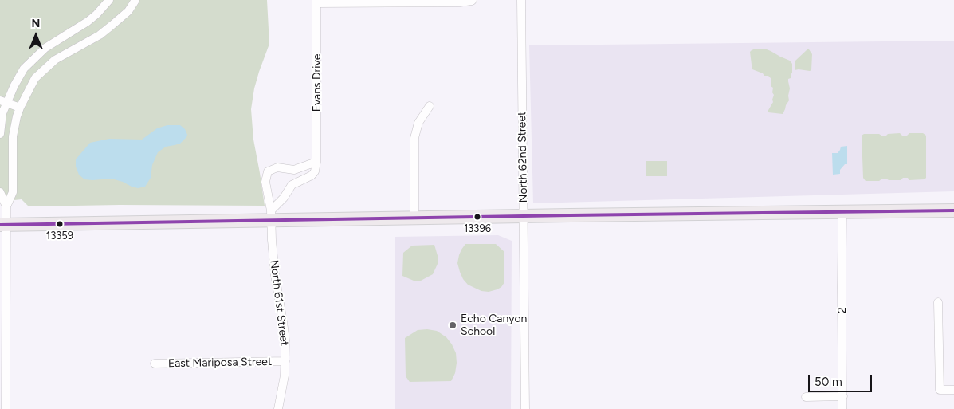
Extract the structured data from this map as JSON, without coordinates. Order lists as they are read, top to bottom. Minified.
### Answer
{"streets":{"street":["Evans Drive","North 62nd Street","North 61st Street","2","East Mariposa Street"]},"crossings":[["North 61st Street","East Mariposa Street"]],"places":["13396","13359","Echo Canyon School"],"scale_bar":"50 m","north":"top"}
